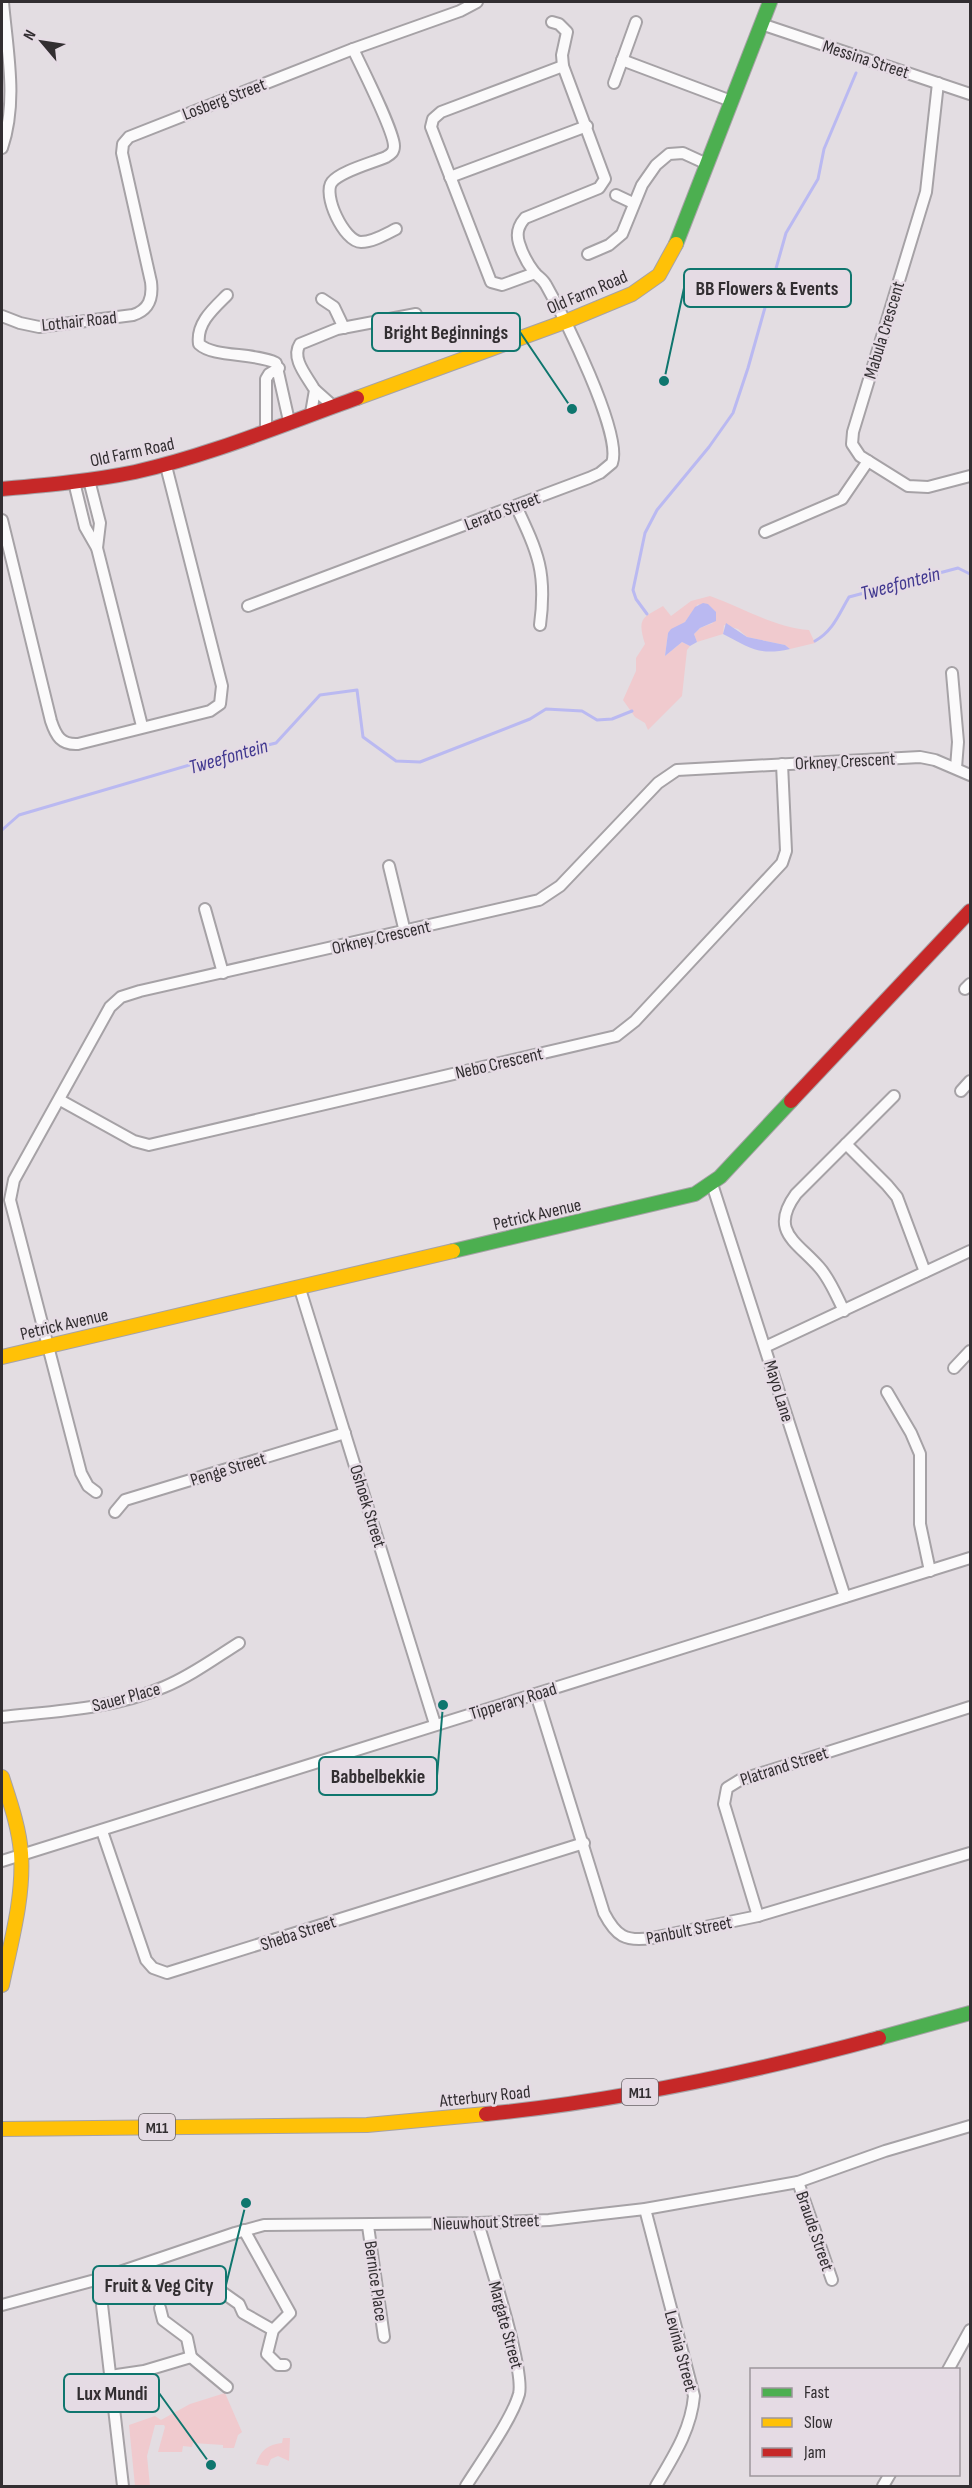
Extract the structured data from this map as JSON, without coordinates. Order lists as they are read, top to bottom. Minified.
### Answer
{"streets":{"street":["Messina Street","Losberg Street","Old Farm Road","Lothair Road","Mabula Crescent","Lerato Street","Orkney Crescent","Nebo Crescent","Petrick Avenue","Mayo Lane","Penge Street","Oshoek Street","Sauer Place","Tipperary Road","Platrand Street","Panbult Street","Sheba Street","M11","Atterbury Road","Nieuwhout Street","Braude Street","Bernice Place","Margate Street","Levinia Street"]},"crossings":[["Messina Street","Old Farm Road"],["Messina Street","Mabula Crescent"],["Losberg Street","Lothair Road"],["Old Farm Road","Lerato Street"],["Orkney Crescent","Nebo Crescent"],["Orkney Crescent","Petrick Avenue"],["Petrick Avenue","Mayo Lane"],["Petrick Avenue","Oshoek Street"],["Mayo Lane","Tipperary Road"],["Penge Street","Oshoek Street"],["Oshoek Street","Tipperary Road"],["Tipperary Road","Panbult Street"],["Tipperary Road","Sheba Street"],["Platrand Street","Panbult Street"],["Panbult Street","Sheba Street"],["Nieuwhout Street","Braude Street"],["Nieuwhout Street","Bernice Place"],["Nieuwhout Street","Margate Street"],["Nieuwhout Street","Levinia Street"]],"water":["Tweefontein"],"places":["BB Flowers & Events","Bright Beginnings","Babbelbekkie","Fruit & Veg City","Lux Mundi"],"legend":["Fast","Slow","Jam"],"north":"top left"}
